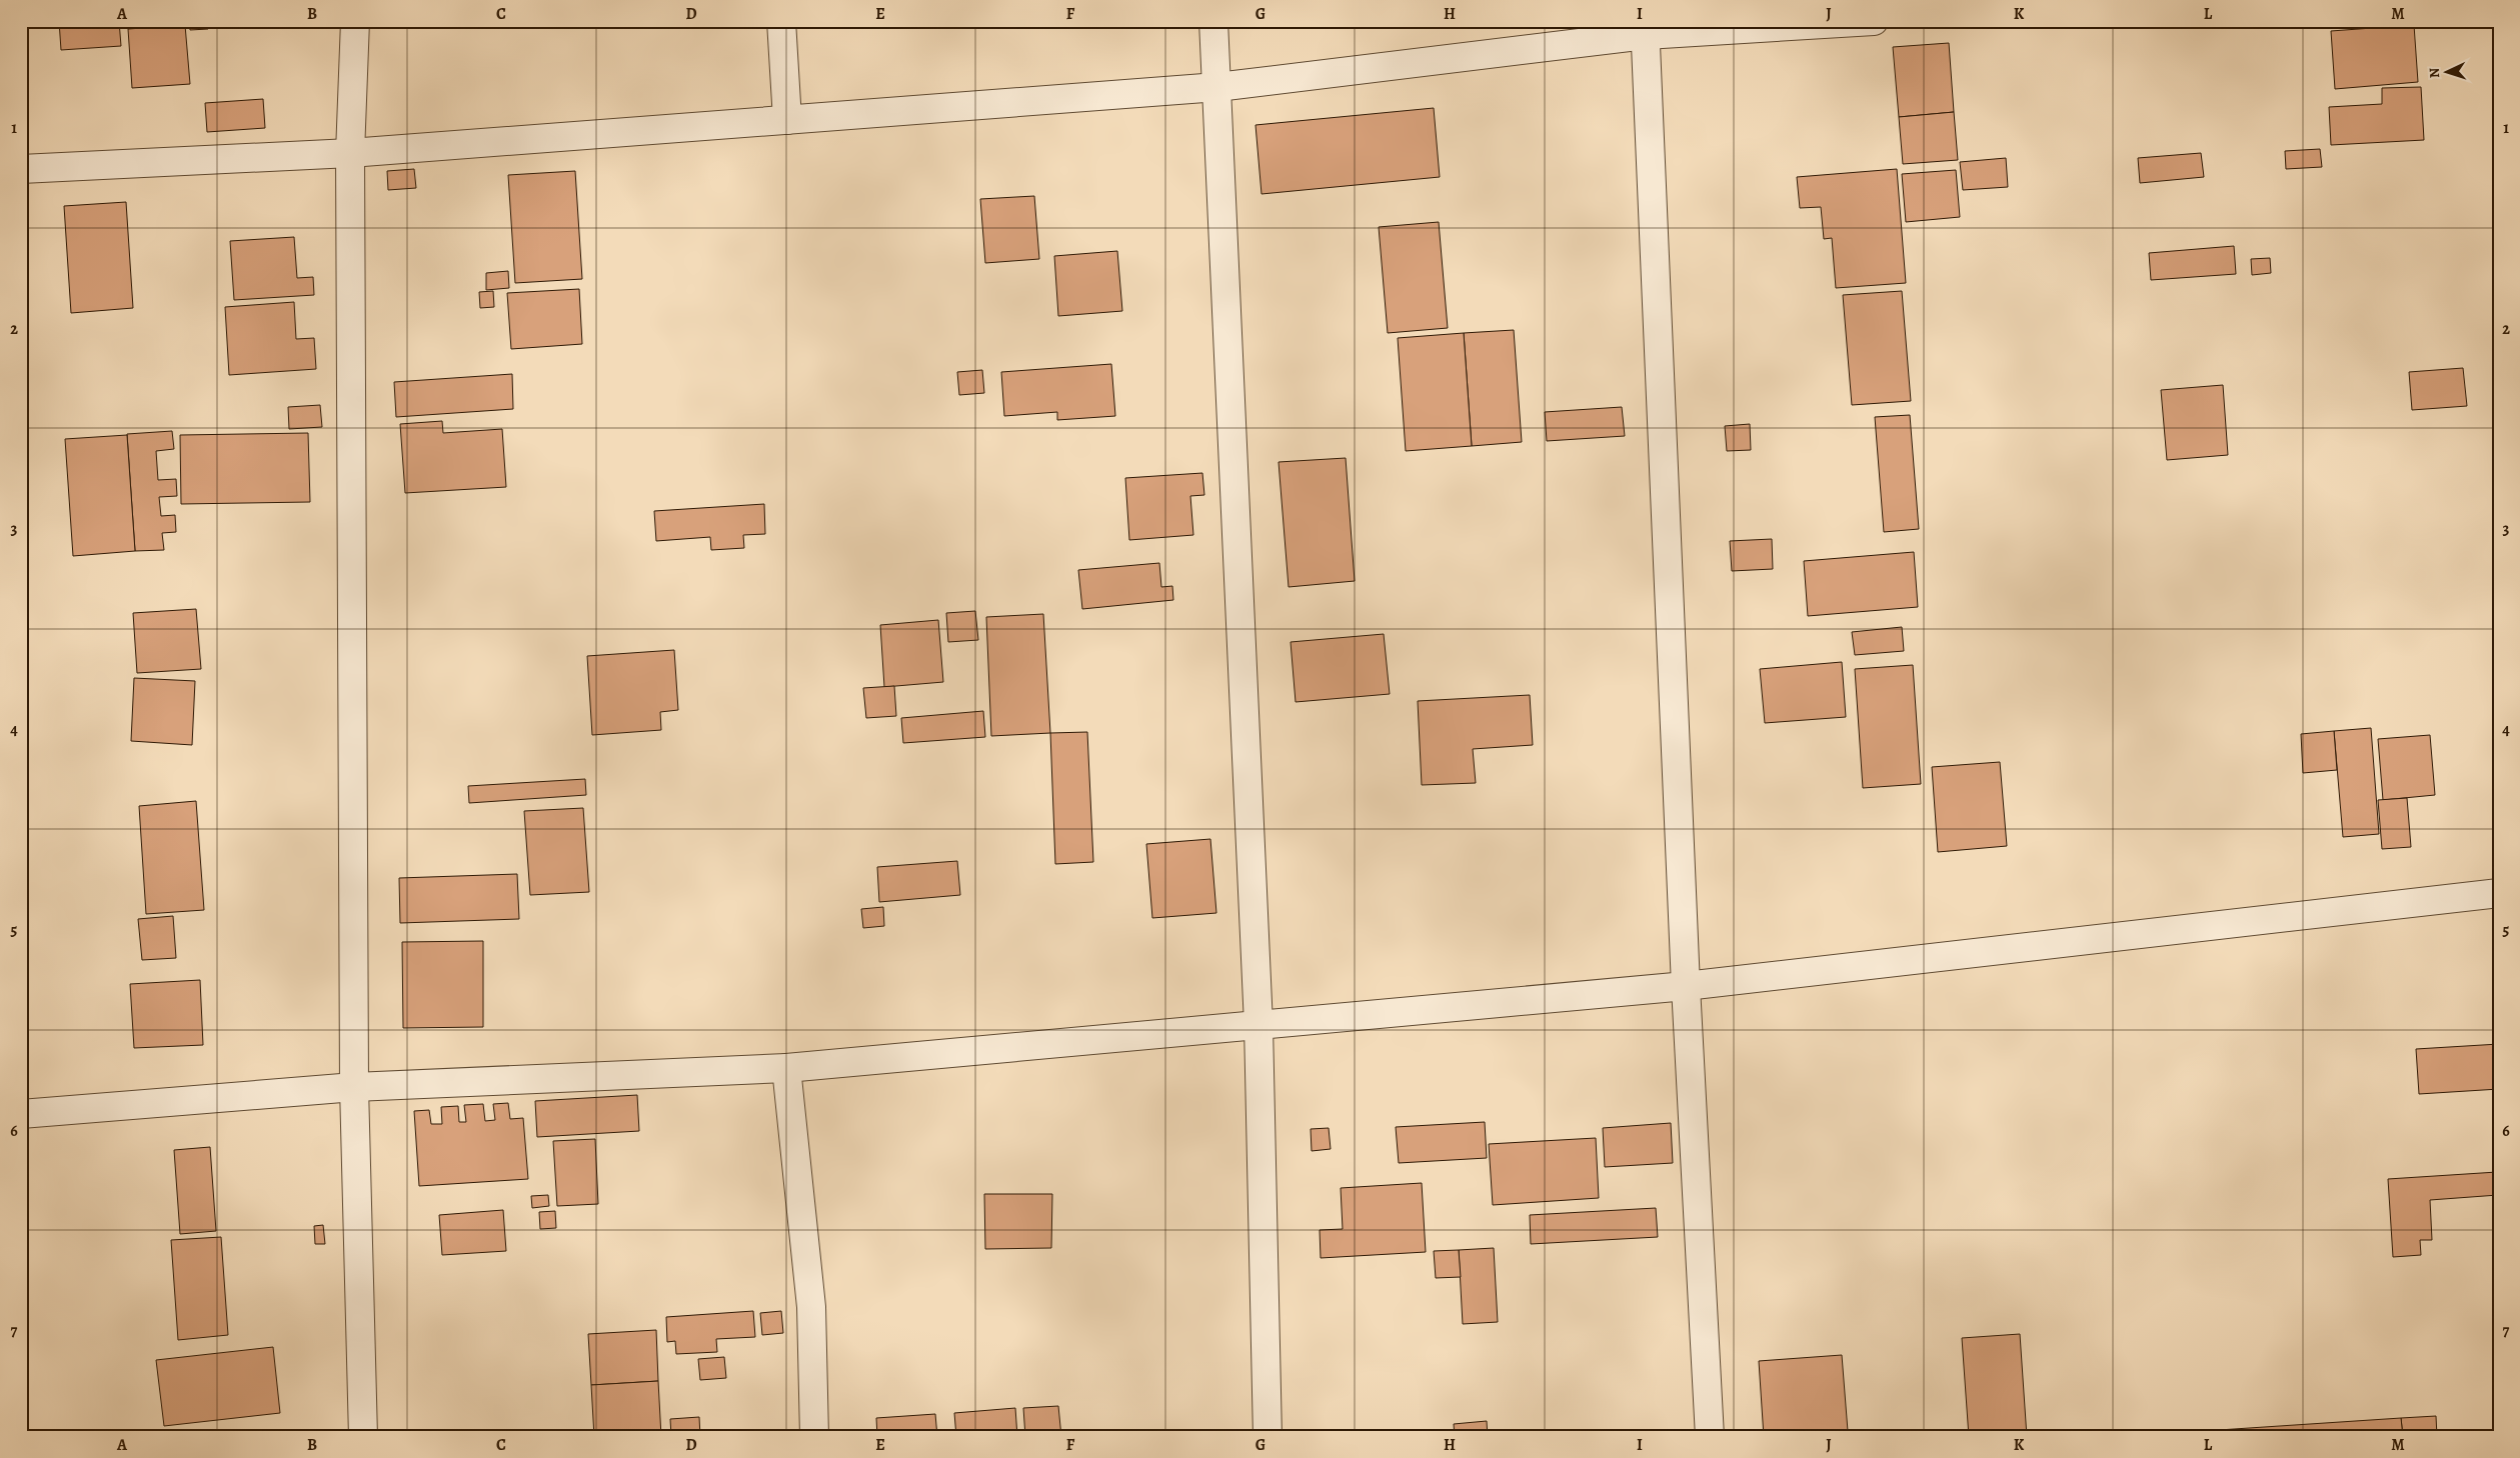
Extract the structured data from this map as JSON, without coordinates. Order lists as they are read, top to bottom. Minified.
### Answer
{"north":"left","grid":{"columns":["A","B","C","D","E","F","G","H","I","J","K","L","M"],"rows":["1","2","3","4","5","6","7"]}}
